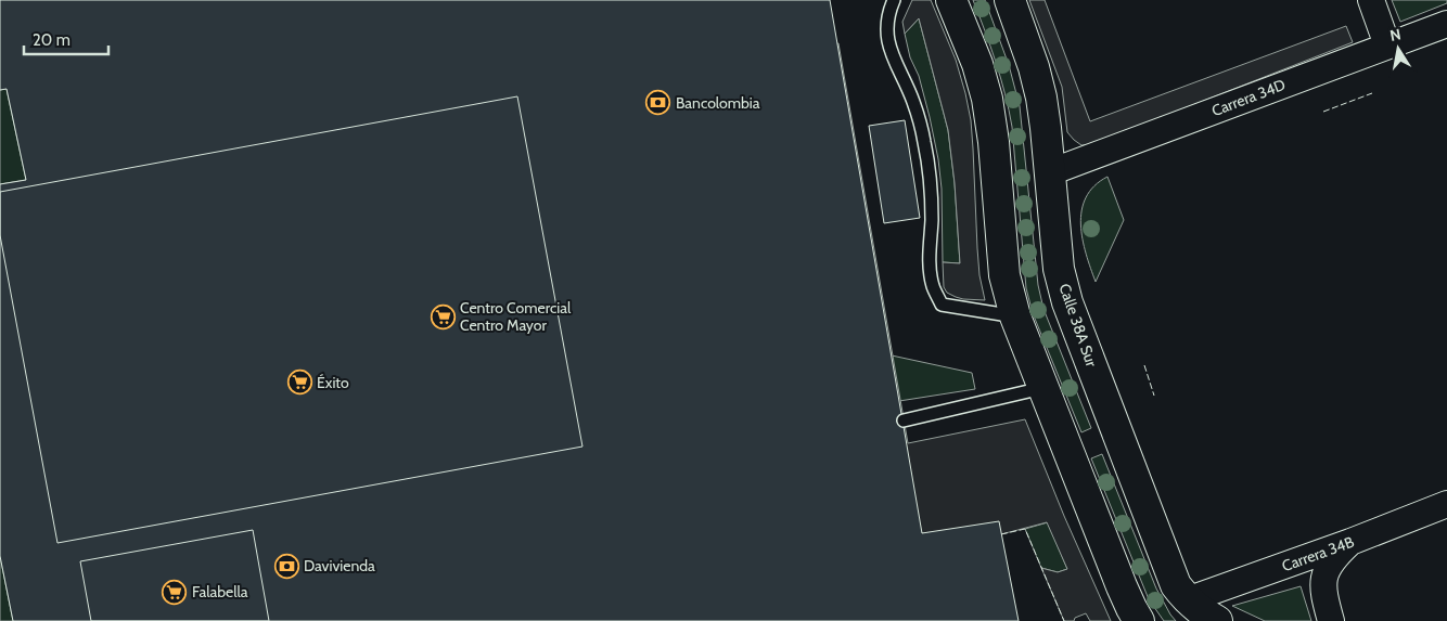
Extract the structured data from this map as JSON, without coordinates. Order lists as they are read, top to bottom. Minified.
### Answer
{"streets":{"street":["Carrera 34D","Calle 38A Sur","Carrera 34B"]},"crossings":[["Carrera 34D","Calle 38A Sur"],["Calle 38A Sur","Carrera 34B"]],"places":{"bank":["Bancolombia","Davivienda"],"supermarket":["Centro Comercial Centro Mayor","Éxito","Falabella"]},"scale_bar":"20 m","north":"top"}
